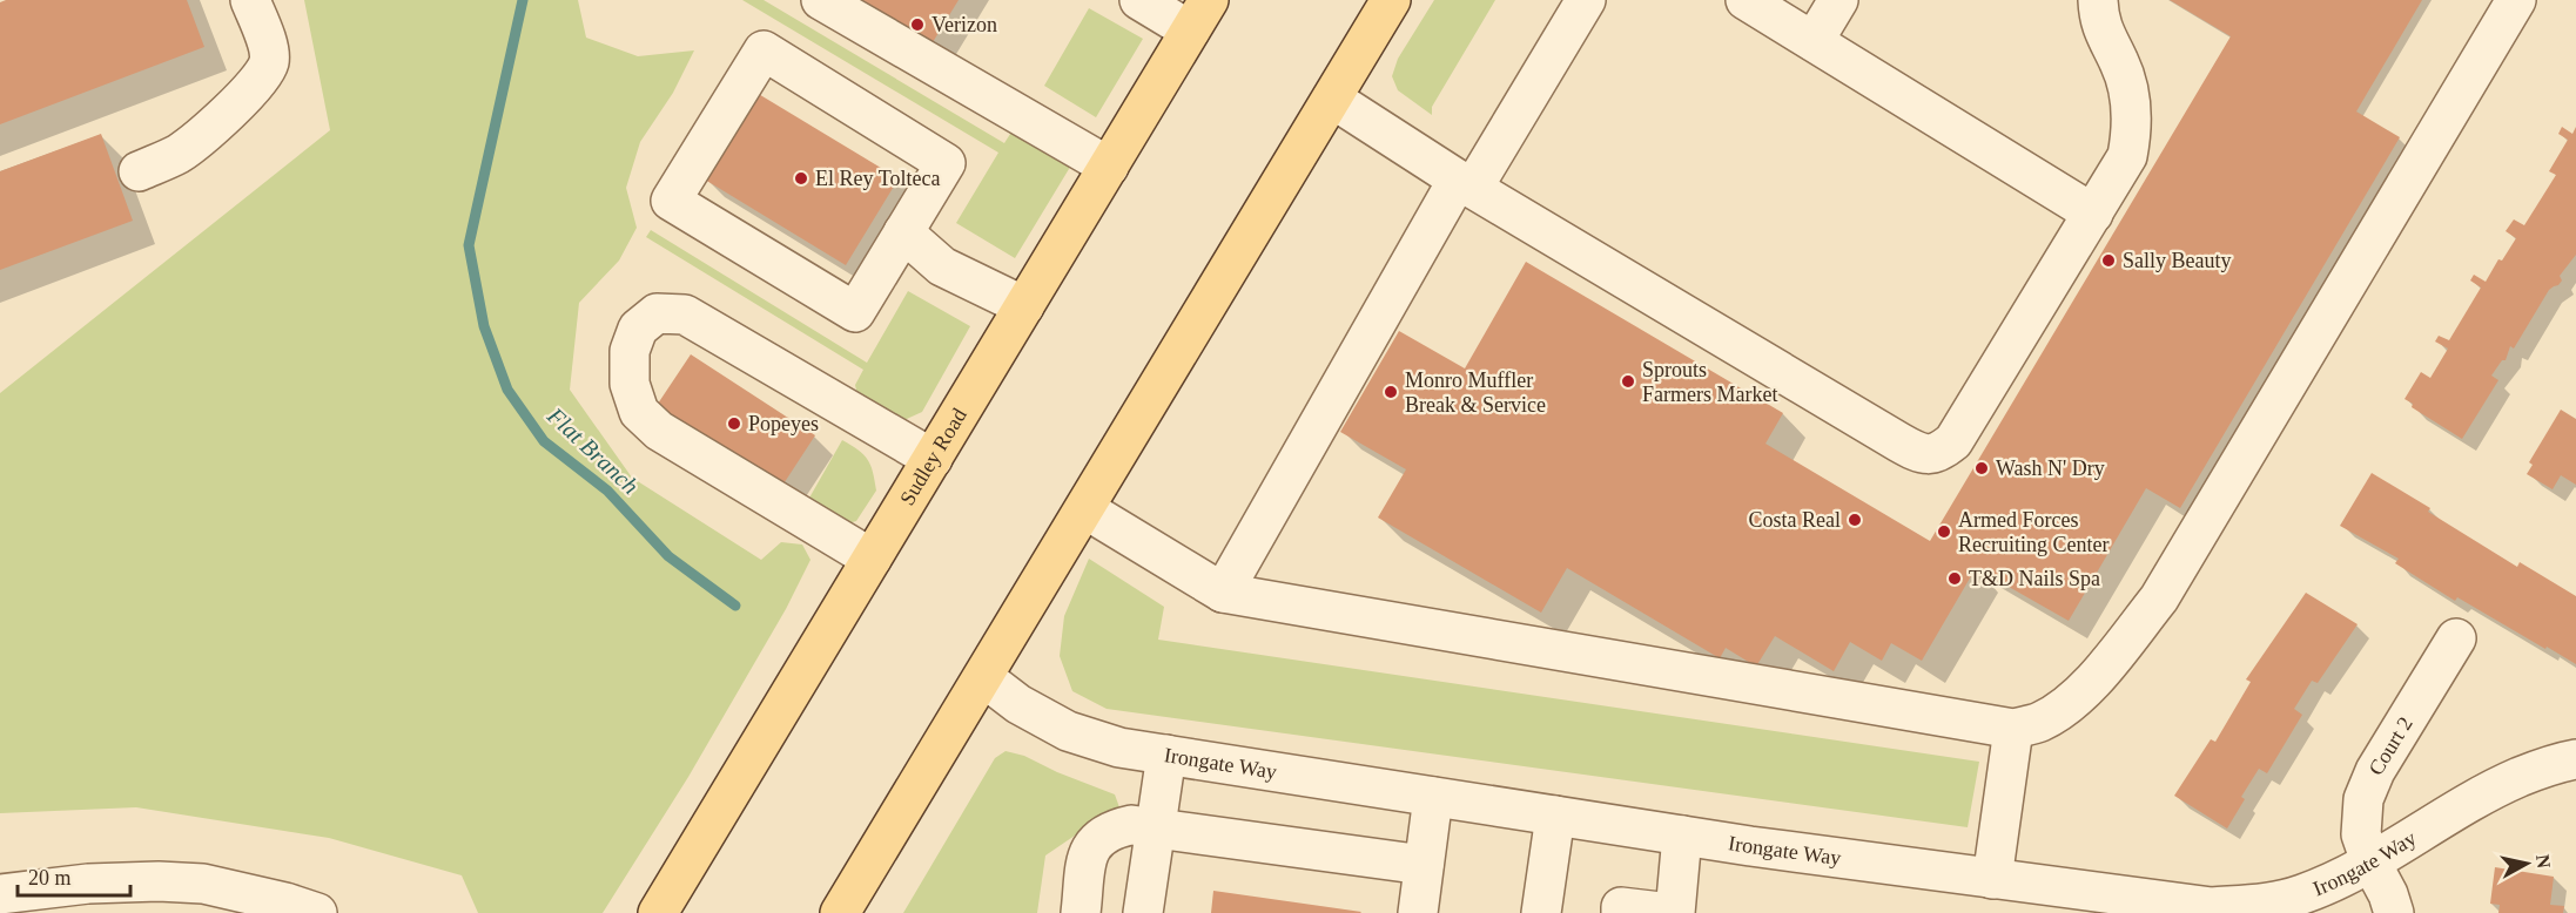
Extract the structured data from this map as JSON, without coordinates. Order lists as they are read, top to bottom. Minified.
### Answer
{"streets":{"main road":["Sudley Road"],"street":["Court 2","Irongate Way"]},"crossings":[["Court 2","Irongate Way"]],"water":["Flat Branch"],"places":["Verizon","El Rey Tolteca","Sally Beauty","Sprouts Farmers Market","Monro Muffler Break & Service","Popeyes","Wash N' Dry","Costa Real","Armed Forces Recruiting Center","T&D Nails Spa"],"scale_bar":"20 m","north":"right"}
